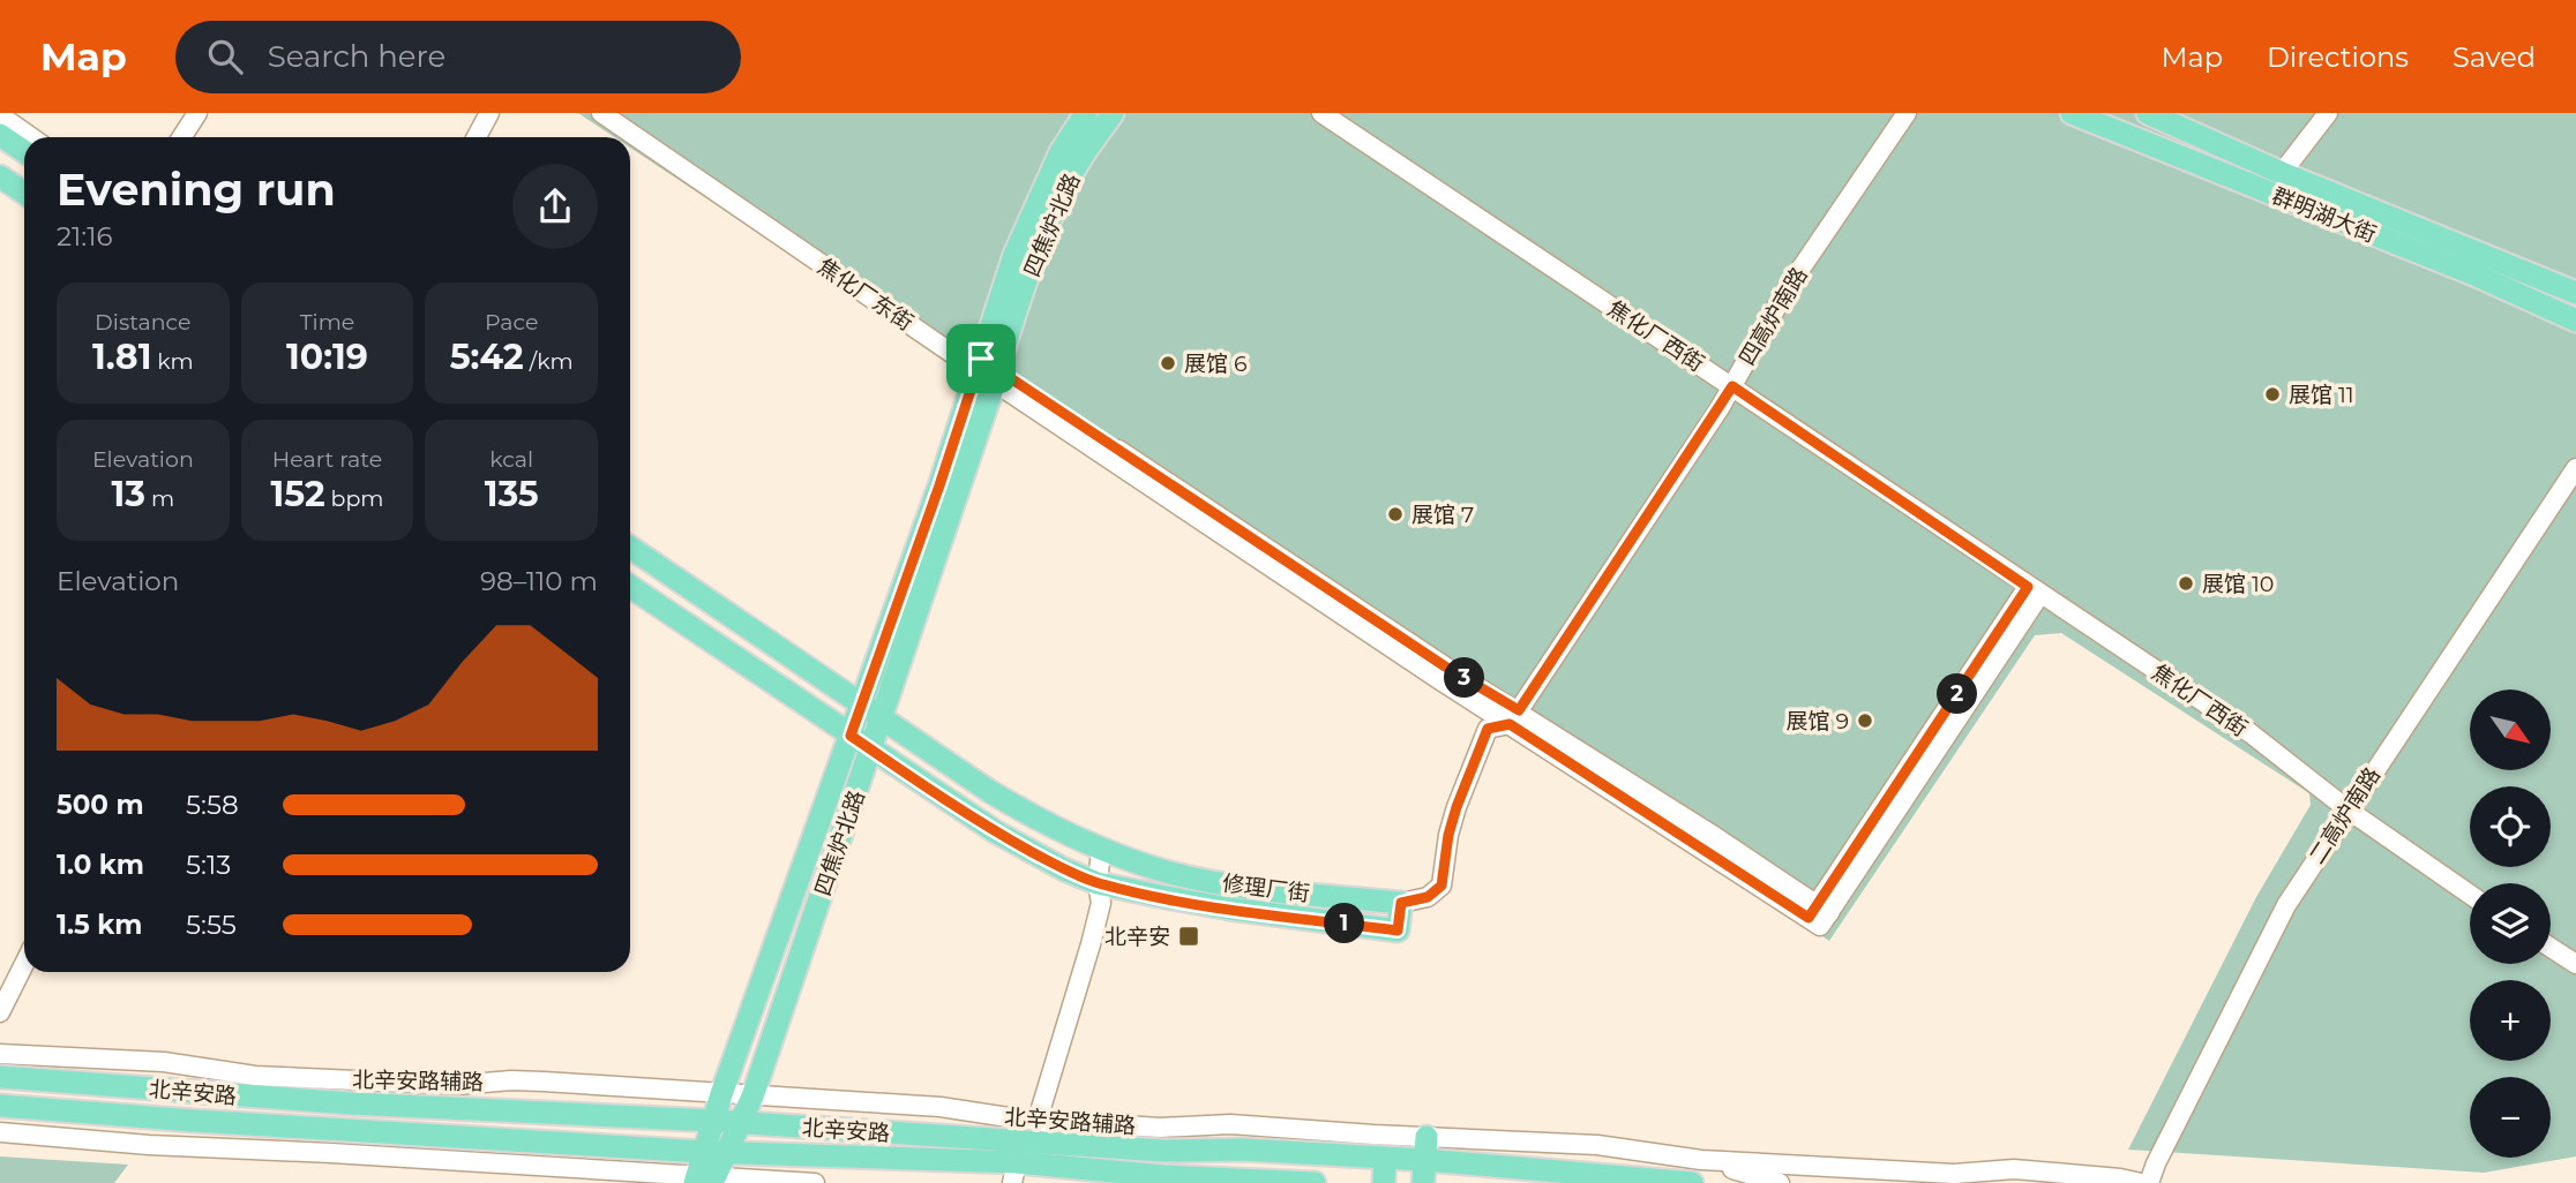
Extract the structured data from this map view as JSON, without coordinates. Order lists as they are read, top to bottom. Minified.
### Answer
{"streets":{"main road":["群明湖大街","四焦炉北路","修理厂街","北辛安路"],"street":["焦化厂东街","四高炉南路","焦化厂西街","二高炉南路","北辛安路辅路"]},"crossings":[["四焦炉北路","焦化厂东街"],["四焦炉北路","修理厂街"],["四焦炉北路","北辛安路辅路"],["四焦炉北路","北辛安路"],["焦化厂东街","四高炉南路"],["焦化厂东街","焦化厂西街"],["四高炉南路","焦化厂西街"],["四高炉南路","修理厂街"],["焦化厂西街","二高炉南路"]],"places":{"other":["展馆 6","展馆 11","展馆 7","展馆 10","展馆 9"],"transit":["北辛安"]},"north":"bottom right","page":{"header":"Map","search":"Search here","nav":["Map","Directions","Saved"],"heading":["Evening run","21:16"],"stats":[["Distance","1.81 km"],["Time","10:19"],["Pace","5:42 /km"],["Elevation","13 m"],["Heart rate","152 bpm"],["kcal","135"]],"chart":["Elevation","98–110 m"],"pins":["3","2","1"],"map_buttons":["+","−"],"list":[{"name":"500 m","note":"5:58"},{"name":"1.0 km","note":"5:13"},{"name":"1.5 km","note":"5:55"}]}}
